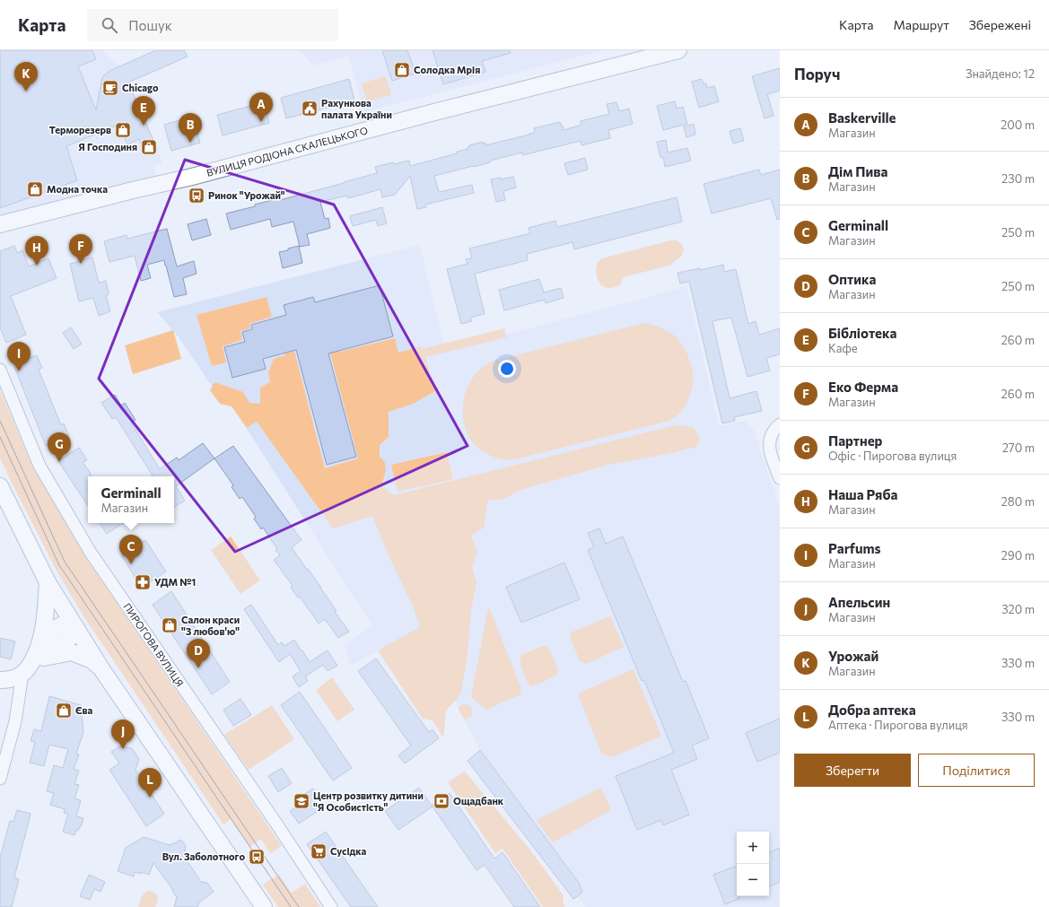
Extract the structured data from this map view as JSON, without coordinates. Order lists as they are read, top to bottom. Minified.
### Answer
{"streets":{"main road":["ВУЛИЦЯ РОДІОНА СКАЛЕЦЬКОГО"],"street":["ПИРОГОВА ВУЛИЦЯ"]},"places":{"shop":["Солодка Мрія","Терморезерв","Я Господиня","Модна точка","Салон краси \"З любов'ю\"","Єва"],"cafe":["Chicago"],"public building":["Рахункова палата України"],"bus stop":["Ринок \"Урожай\"","Вул. Заболотного"],"pharmacy":["УДМ №1"],"school or university":["Центр розвитку дитини \"Я Особистість\""],"bank":["Ощадбанк"],"supermarket":["Сусідка"]},"page":{"header":"Карта","search":"Пошук","nav":["Карта","Маршрут","Збережені"],"heading":["Поруч","Знайдено: 12"],"pins":["K","A","E","B","F","H","I","G","C","D","J","L"],"list":[{"mark":"A","name":"Baskerville","note":"Магазин","value":"200 m"},{"mark":"B","name":"Дім Пива","note":"Магазин","value":"230 m"},{"mark":"C","name":"Germinall","note":"Магазин","value":"250 m"},{"mark":"D","name":"Оптика","note":"Магазин","value":"250 m"},{"mark":"E","name":"Бібліотека","note":"Кафе","value":"260 m"},{"mark":"F","name":"Еко Ферма","note":"Магазин","value":"260 m"},{"mark":"G","name":"Партнер","note":"Офіс · Пирогова вулиця","value":"270 m"},{"mark":"H","name":"Наша Ряба","note":"Магазин","value":"280 m"},{"mark":"I","name":"Parfums","note":"Магазин","value":"290 m"},{"mark":"J","name":"Апельсин","note":"Магазин","value":"320 m"},{"mark":"K","name":"Урожай","note":"Магазин","value":"330 m"},{"mark":"L","name":"Добра аптека","note":"Аптека · Пирогова вулиця","value":"330 m"}],"popup":["Germinall","Магазин"],"buttons":["Зберегти","Поділитися"],"map_buttons":["+","−"]}}
